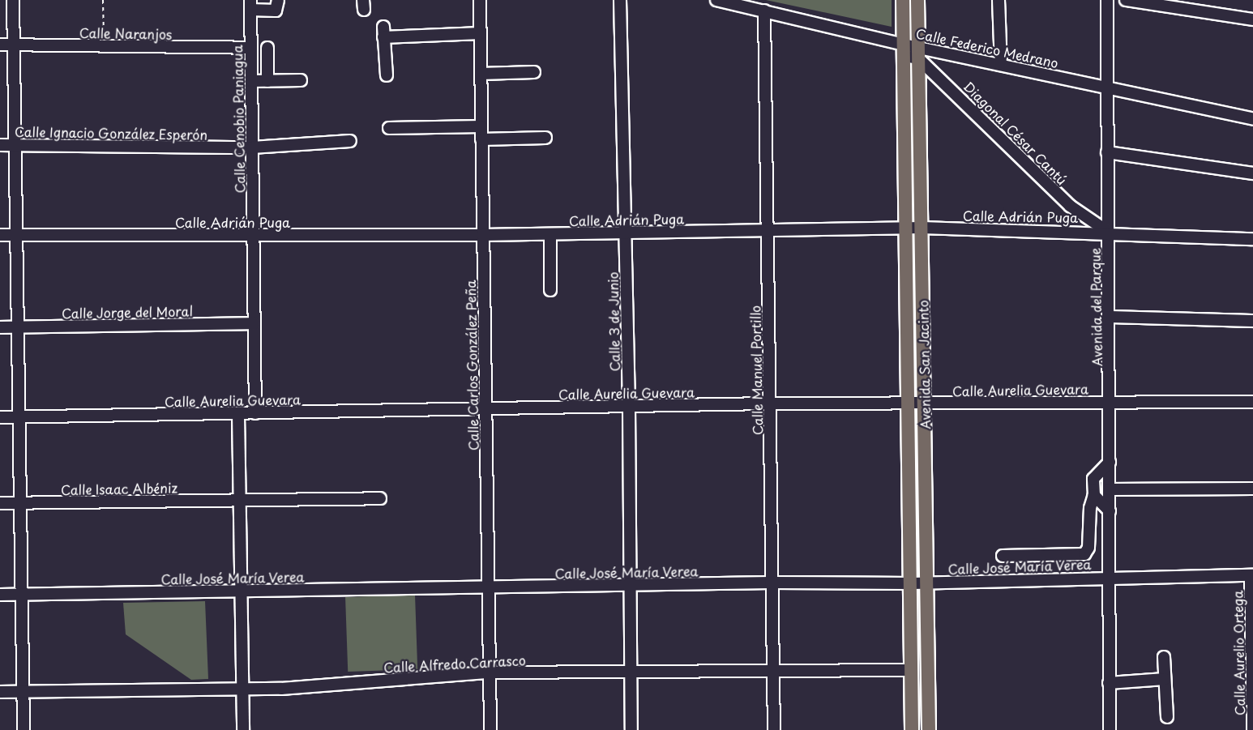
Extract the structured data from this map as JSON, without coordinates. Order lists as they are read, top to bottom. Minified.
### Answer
{"streets":{"main road":["Avenida San Jacinto"],"street":["Calle Naranjos","Calle Federico Medrano","Calle Cenobio Paniagua","Calle Ignacio González Esperón","Diagonal César Cantú","Calle Adrián Puga","Avenida del Parque","Calle Jorge del Moral","Calle 3 de Junio","Calle Carlos González Peña","Calle Manuel Portillo","Calle Aurelia Guevara","Calle Isaac Albéniz","Calle José María Verea","Calle Aurelio Ortega","Calle Alfredo Carrasco"]},"crossings":[["Calle Naranjos","Calle Cenobio Paniagua"],["Calle Federico Medrano","Diagonal César Cantú"],["Calle Federico Medrano","Avenida del Parque"],["Calle Federico Medrano","Avenida San Jacinto"],["Calle Federico Medrano","Calle Manuel Portillo"],["Calle Cenobio Paniagua","Calle Ignacio González Esperón"],["Calle Cenobio Paniagua","Calle Adrián Puga"],["Calle Cenobio Paniagua","Calle Jorge del Moral"],["Calle Cenobio Paniagua","Calle Aurelia Guevara"],["Diagonal César Cantú","Calle Adrián Puga"],["Diagonal César Cantú","Avenida del Parque"],["Diagonal César Cantú","Avenida San Jacinto"],["Calle Adrián Puga","Avenida del Parque"],["Calle Adrián Puga","Calle 3 de Junio"],["Calle Adrián Puga","Avenida San Jacinto"],["Calle Adrián Puga","Calle Carlos González Peña"],["Calle Adrián Puga","Calle Manuel Portillo"],["Avenida del Parque","Calle Aurelia Guevara"],["Avenida del Parque","Calle José María Verea"],["Calle 3 de Junio","Calle Aurelia Guevara"],["Calle 3 de Junio","Calle José María Verea"],["Calle 3 de Junio","Calle Alfredo Carrasco"],["Avenida San Jacinto","Calle Aurelia Guevara"],["Avenida San Jacinto","Calle José María Verea"],["Avenida San Jacinto","Calle Alfredo Carrasco"],["Calle Carlos González Peña","Calle Aurelia Guevara"],["Calle Carlos González Peña","Calle José María Verea"],["Calle Carlos González Peña","Calle Alfredo Carrasco"],["Calle Manuel Portillo","Calle Aurelia Guevara"],["Calle Manuel Portillo","Calle José María Verea"],["Calle Manuel Portillo","Calle Alfredo Carrasco"],["Calle José María Verea","Calle Aurelio Ortega"]]}
